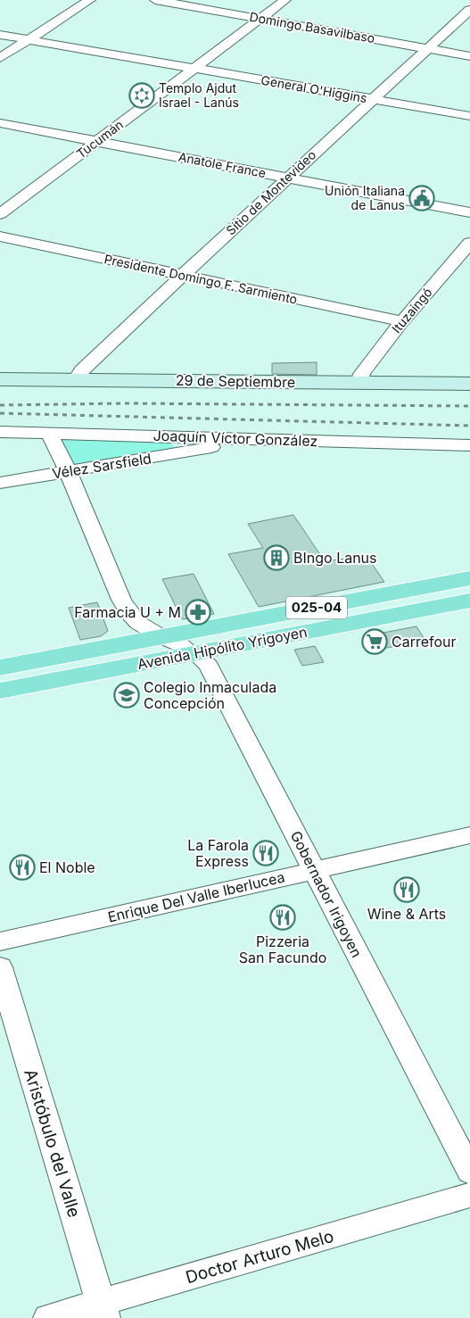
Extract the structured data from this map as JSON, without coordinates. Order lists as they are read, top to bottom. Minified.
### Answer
{"streets":{"main road":["025-04","Avenida Hipólito Yrigoyen"],"street":["Domingo Basavilbaso","General O'Higgins","Tucumán","Anatole France","Sitio de Montevideo","Presidente Domingo F. Sarmiento","Ituzaingó","29 de Septiembre","Joaquín Víctor González","Vélez Sarsfield","Gobernador Irigoyen","Enrique Del Valle Iberlucea","Aristóbulo del Valle","Doctor Arturo Melo"]},"crossings":[["Domingo Basavilbaso","Tucumán"],["Domingo Basavilbaso","Sitio de Montevideo"],["General O'Higgins","Tucumán"],["General O'Higgins","Sitio de Montevideo"],["Tucumán","Anatole France"],["Anatole France","Sitio de Montevideo"],["Sitio de Montevideo","Presidente Domingo F. Sarmiento"],["Sitio de Montevideo","29 de Septiembre"],["Presidente Domingo F. Sarmiento","Ituzaingó"],["Ituzaingó","29 de Septiembre"],["Joaquín Víctor González","Vélez Sarsfield"],["Avenida Hipólito Yrigoyen","Gobernador Irigoyen"],["Gobernador Irigoyen","Enrique Del Valle Iberlucea"],["Aristóbulo del Valle","Doctor Arturo Melo"]],"places":{"synagogue":["Templo Ajdut Israel - Lanús"],"public building":["Unión Italiana de Lanus"],"building":["BIngo Lanus"],"pharmacy":["Farmacia U + M"],"supermarket":["Carrefour"],"school or university":["Colegio Inmaculada Concepción"],"restaurant":["La Farola Express","El Noble","Wine & Arts","Pizzeria San Facundo"]}}
